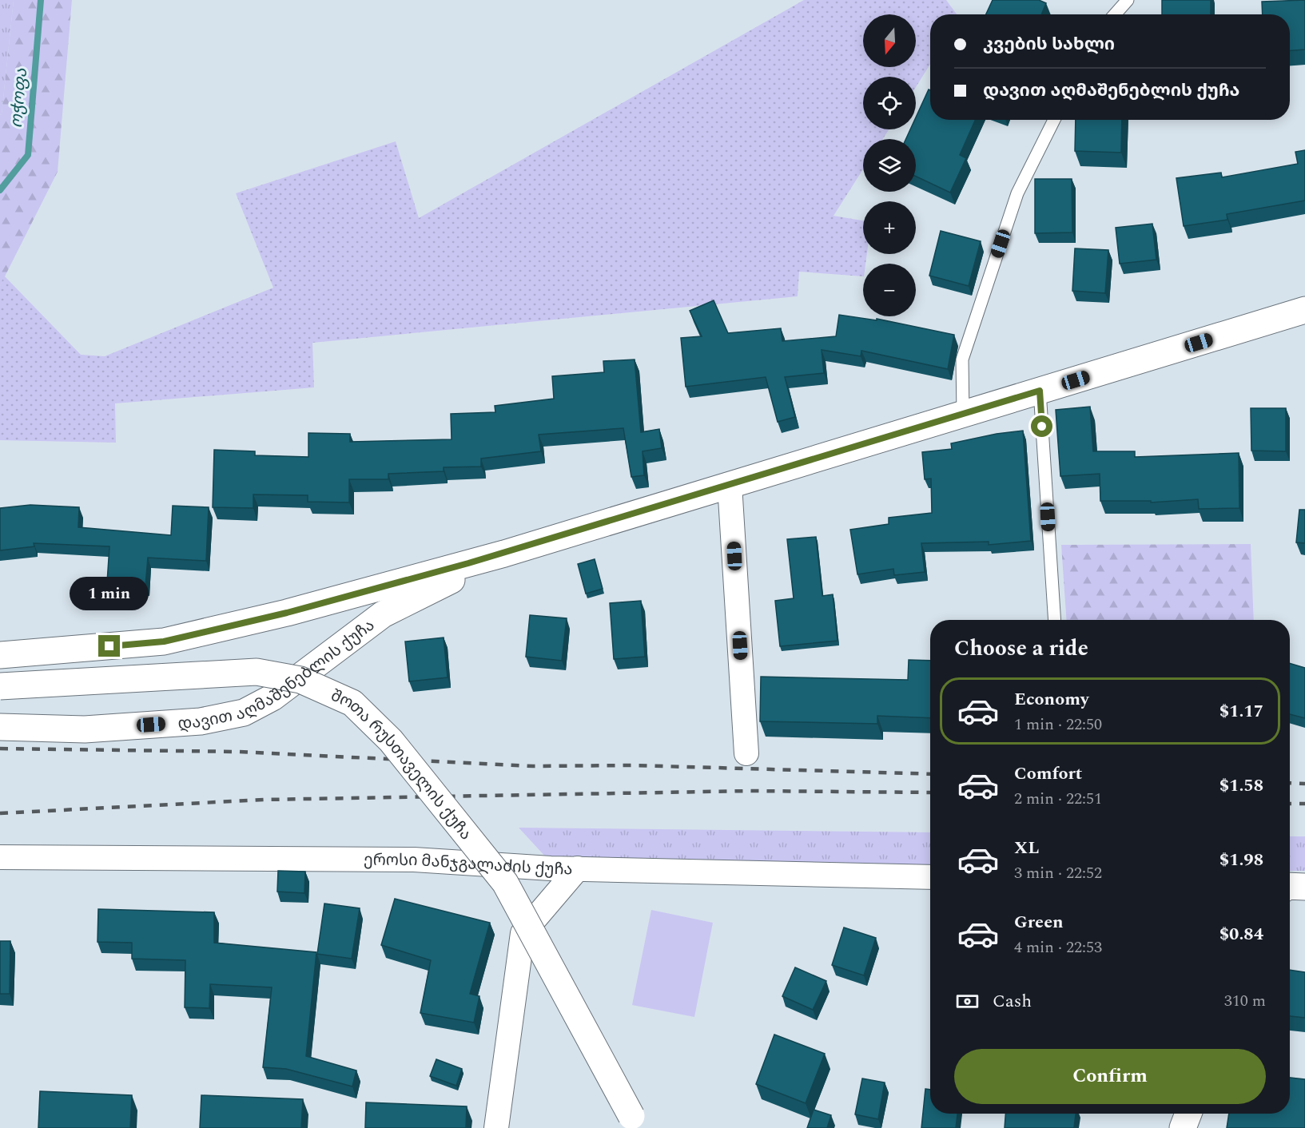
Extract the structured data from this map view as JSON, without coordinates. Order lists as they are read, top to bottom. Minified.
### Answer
{"streets":{"main road":["დავით აღმაშენებლის ქუჩა","შოთა რუსთაველის ქუჩა"],"street":["ეროსი მანჯგალაძის ქუჩა"]},"water":["ოჭოფა"],"north":"bottom","page":{"map_buttons":["+","−"],"banner":["კვების სახლი","დავით აღმაშენებლის ქუჩა"],"bubble":"1 min","heading":"Choose a ride","list":[{"name":"Economy","note":"1 min · 22:50","value":"$1.17"},{"name":"Comfort","note":"2 min · 22:51","value":"$1.58"},{"name":"XL","note":"3 min · 22:52","value":"$1.98"},{"name":"Green","note":"4 min · 22:53","value":"$0.84"}],"pay":["Cash","310 m"],"buttons":"Confirm"}}
